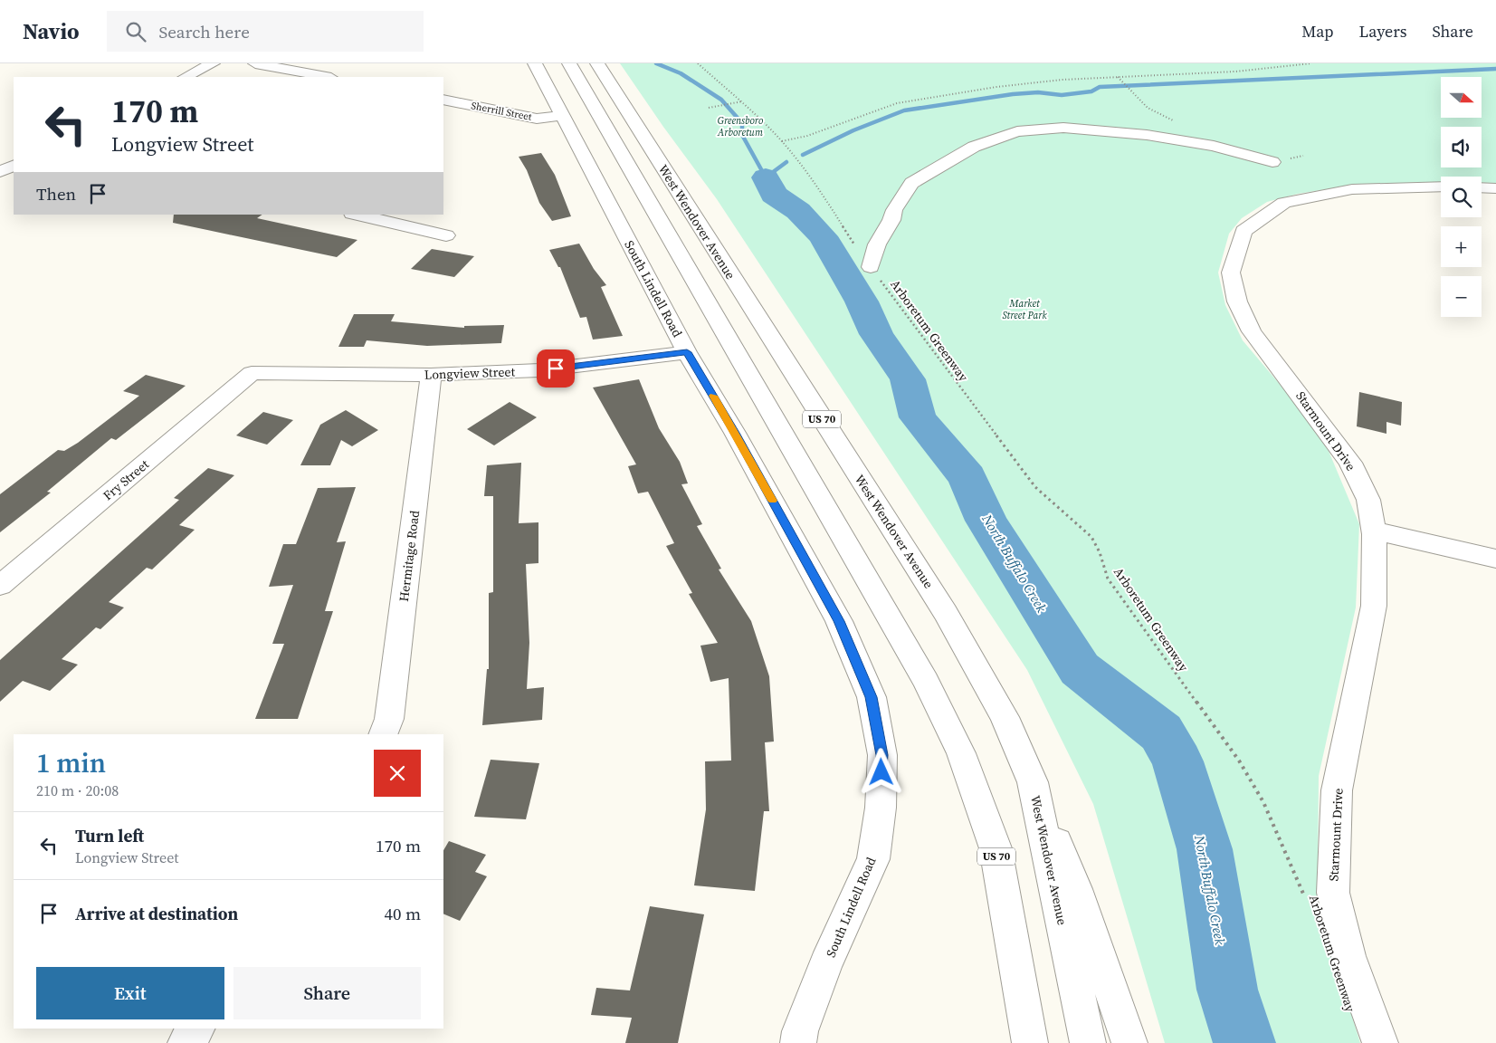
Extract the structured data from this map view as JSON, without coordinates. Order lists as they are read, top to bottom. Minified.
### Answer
{"streets":{"main road":["Sherrill Street","West Wendover Avenue","South Lindell Road","Longview Street","US 70","Starmount Drive","Fry Street","Hermitage Road"],"path":["Arboretum Greenway"]},"crossings":[["Sherrill Street","South Lindell Road"],["South Lindell Road","Longview Street"],["Longview Street","Fry Street"],["Longview Street","Hermitage Road"]],"water":["North Buffalo Creek"],"parks":["Greensboro Arboretum","Market Street Park"],"north":"right","page":{"header":"Navio","search":"Search here","nav":["Map","Layers","Share"],"map_buttons":["+","−"],"turn":["170 m","Longview Street"],"then":"Then","heading":["1 min","210 m · 20:08"],"list":[{"name":"Turn left","note":"Longview Street","value":"170 m"},{"name":"Arrive at destination","value":"40 m"}],"buttons":["Exit","Share"]}}
